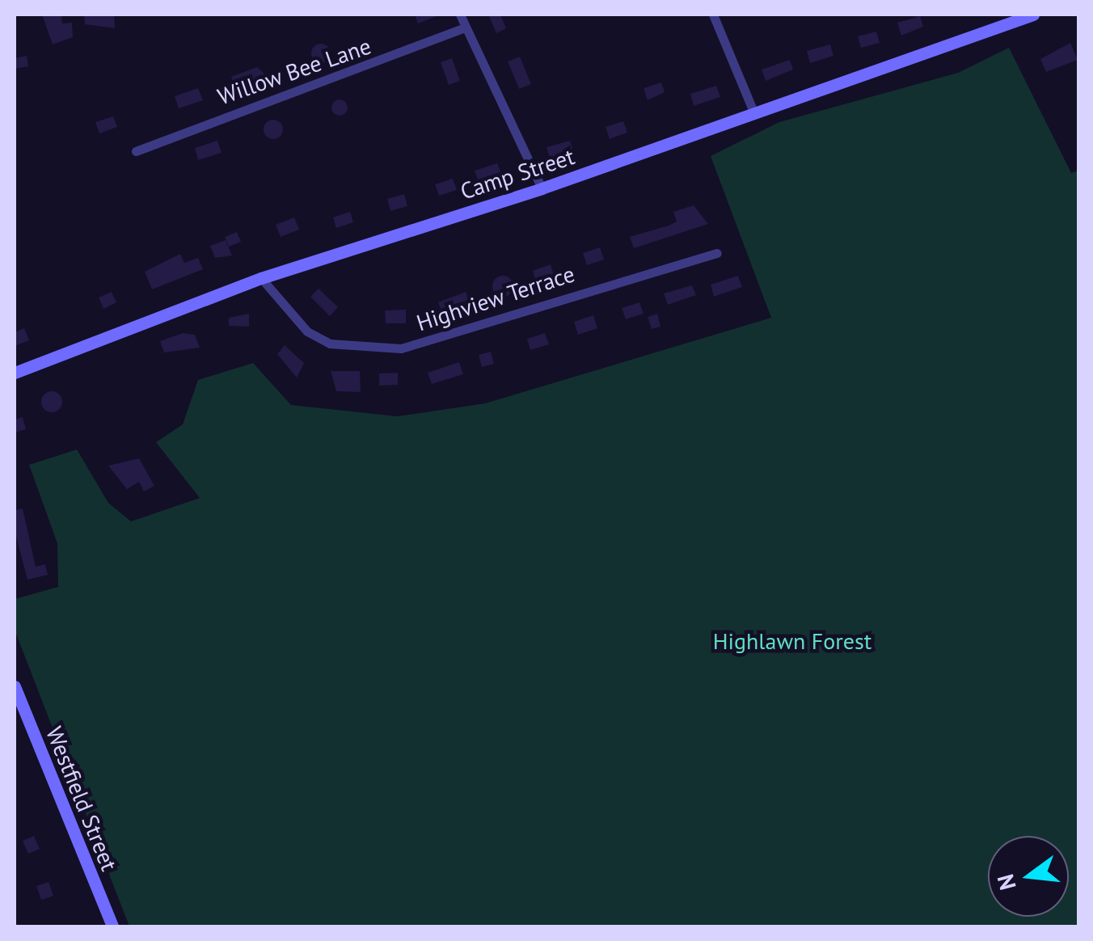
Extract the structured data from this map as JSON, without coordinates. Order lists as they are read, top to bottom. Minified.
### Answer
{"streets":{"street":["Willow Bee Lane","Camp Street","Highview Terrace","Westfield Street"]},"crossings":[["Camp Street","Highview Terrace"]],"parks":["Highlawn Forest"],"north":"left"}
